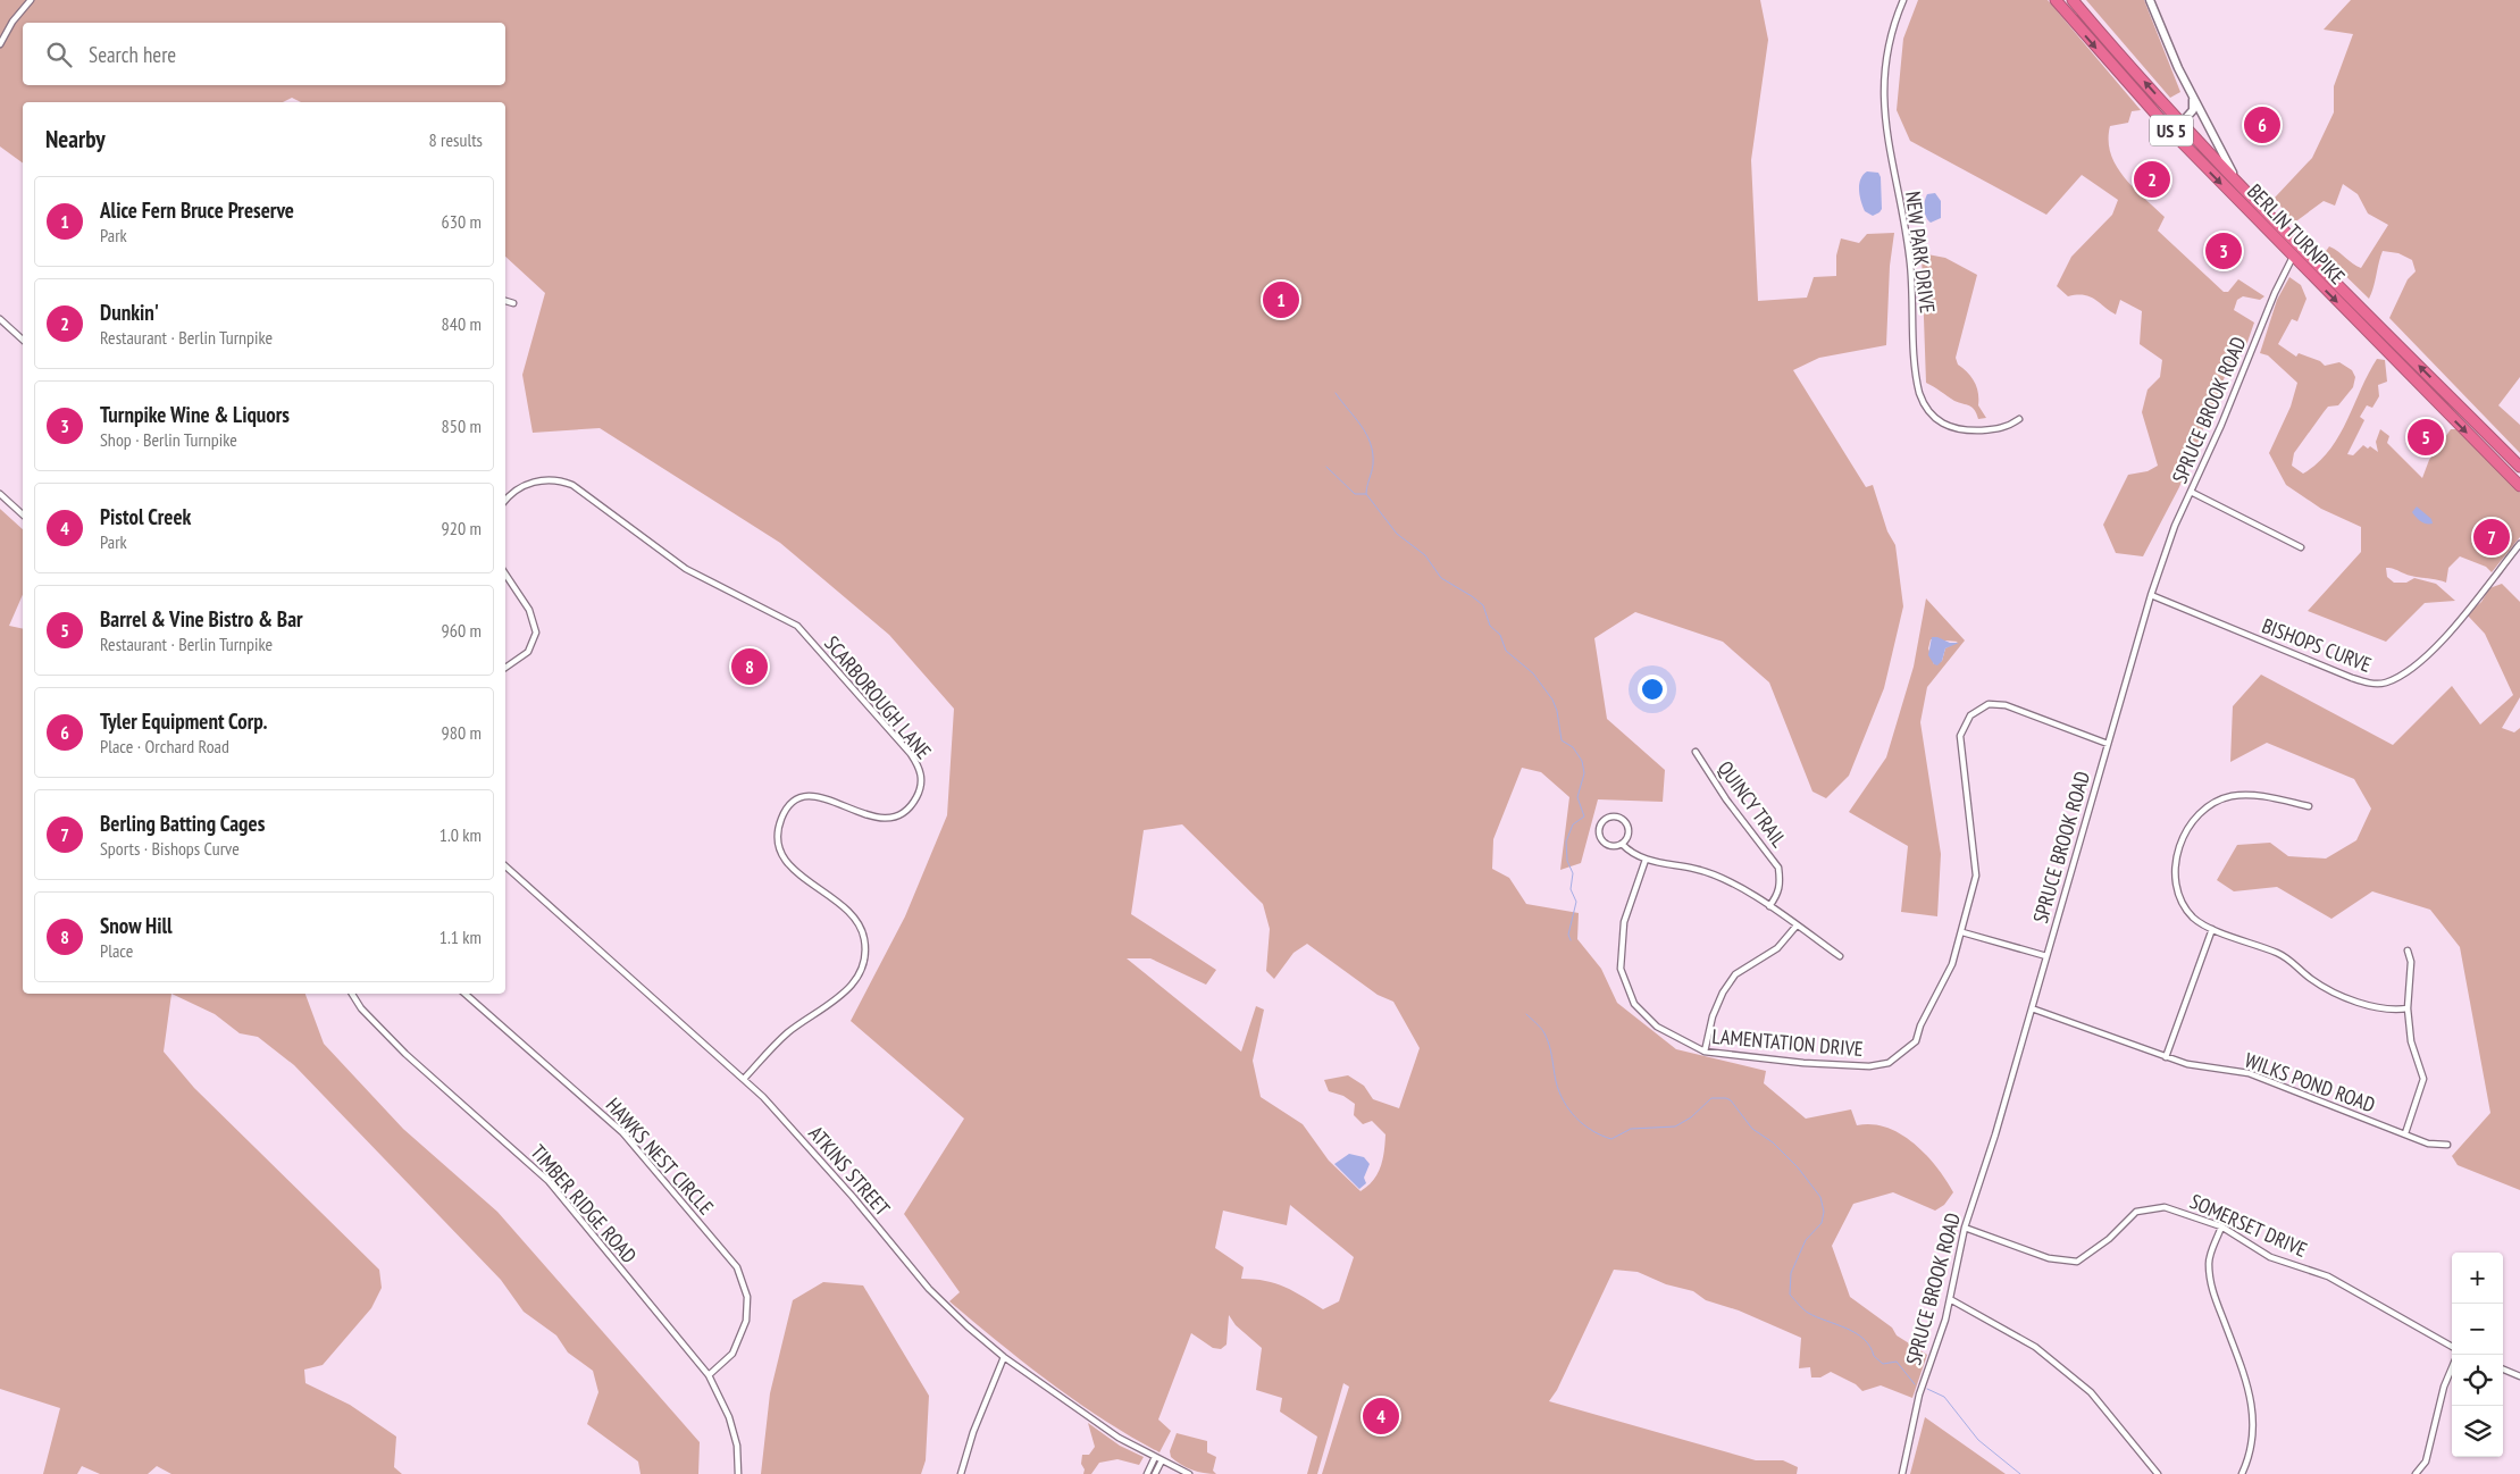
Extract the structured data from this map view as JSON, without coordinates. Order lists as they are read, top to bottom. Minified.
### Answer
{"streets":{"highway":["US 5","BERLIN TURNPIKE"],"street":["NEW PARK DRIVE","SPRUCE BROOK ROAD","BISHOPS CURVE","SCARBOROUGH LANE","QUINCY TRAIL","LAMENTATION DRIVE","WILKS POND ROAD","HAWKS NEST CIRCLE","ATKINS STREET","TIMBER RIDGE ROAD","SOMERSET DRIVE"]},"crossings":[["BERLIN TURNPIKE","SPRUCE BROOK ROAD"],["SPRUCE BROOK ROAD","BISHOPS CURVE"],["SPRUCE BROOK ROAD","LAMENTATION DRIVE"],["SPRUCE BROOK ROAD","WILKS POND ROAD"],["SPRUCE BROOK ROAD","SOMERSET DRIVE"],["SCARBOROUGH LANE","ATKINS STREET"],["HAWKS NEST CIRCLE","TIMBER RIDGE ROAD"]],"page":{"search":"Search here","heading":["Nearby","8 results"],"pins":["6","2","3","1","5","7","8","4"],"list":[{"mark":"1","name":"Alice Fern Bruce Preserve","note":"Park","value":"630 m"},{"mark":"2","name":"Dunkin'","note":"Restaurant · Berlin Turnpike","value":"840 m"},{"mark":"3","name":"Turnpike Wine & Liquors","note":"Shop · Berlin Turnpike","value":"850 m"},{"mark":"4","name":"Pistol Creek","note":"Park","value":"920 m"},{"mark":"5","name":"Barrel & Vine Bistro & Bar","note":"Restaurant · Berlin Turnpike","value":"960 m"},{"mark":"6","name":"Tyler Equipment Corp.","note":"Place · Orchard Road","value":"980 m"},{"mark":"7","name":"Berling Batting Cages","note":"Sports · Bishops Curve","value":"1.0 km"},{"mark":"8","name":"Snow Hill","note":"Place","value":"1.1 km"}],"map_buttons":["+","−"]}}
